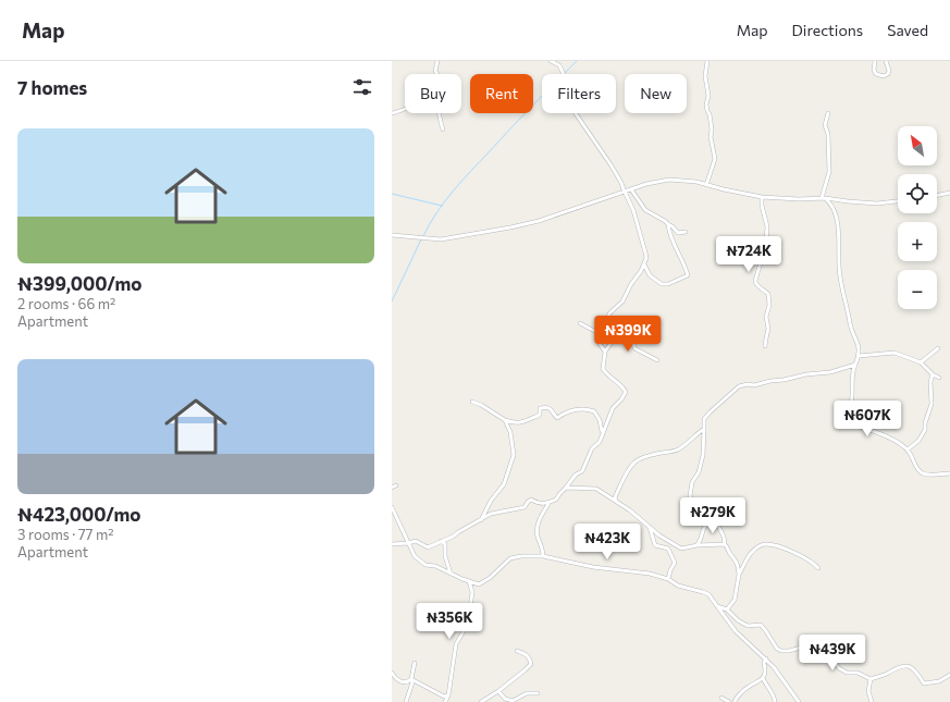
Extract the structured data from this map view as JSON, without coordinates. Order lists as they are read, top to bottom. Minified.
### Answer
{"north":"top left","page":{"header":"Map","nav":["Map","Directions","Saved"],"heading":"7 homes","chip":["Buy","Rent","Filters","New"],"list":[{"name":"₦399,000/mo","note":"2 rooms · 66 m² · Apartment"},{"name":"₦423,000/mo","note":"3 rooms · 77 m² · Apartment"}],"map_buttons":["+","−"],"price":["₦724K","₦399K","₦607K","₦279K","₦423K","₦356K","₦439K"]}}
